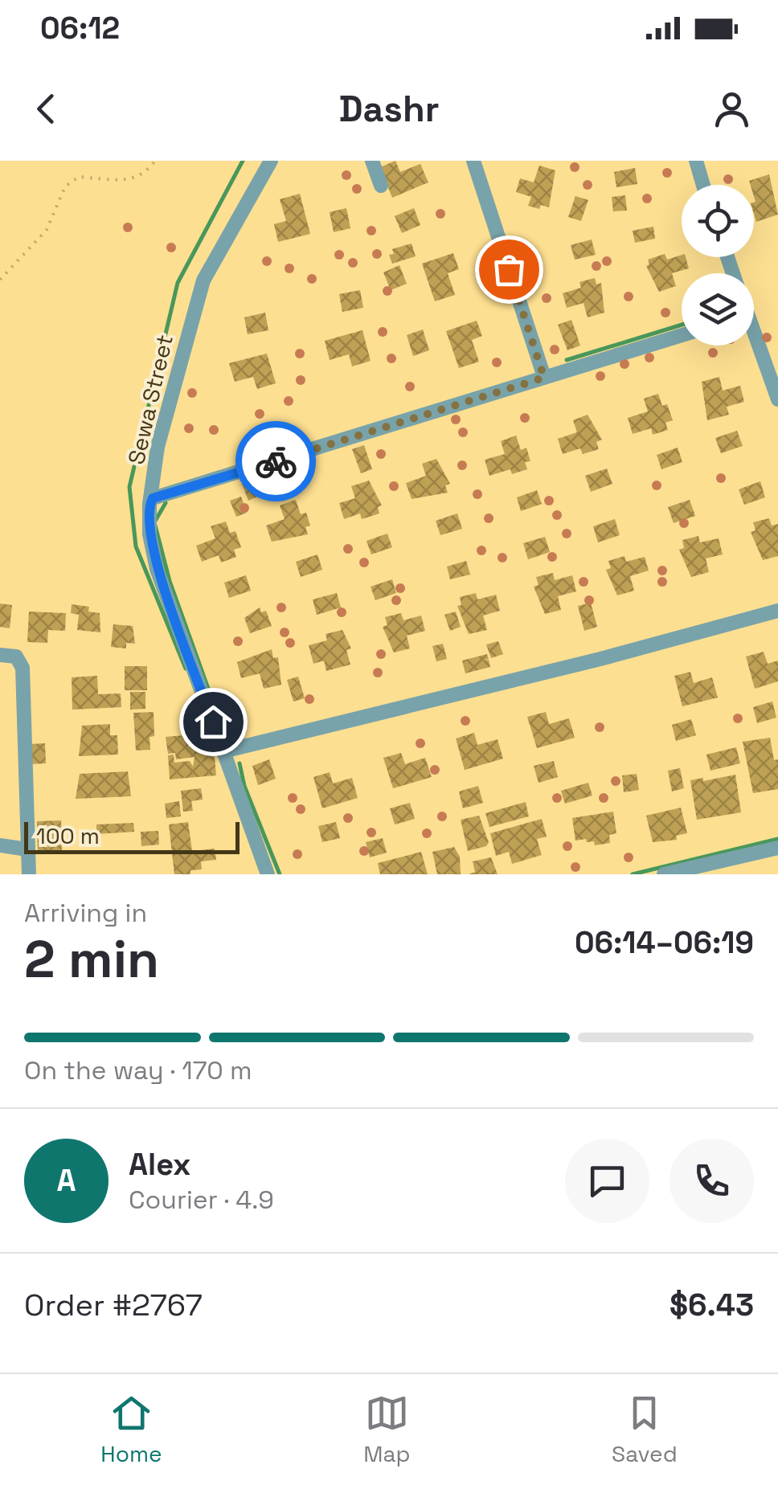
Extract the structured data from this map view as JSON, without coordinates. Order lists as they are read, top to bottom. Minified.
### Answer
{"streets":{"street":["Sewa Street"]},"scale_bar":"100 m","page":{"status":"06:12","header":"Dashr","scale":"100 m","heading":["2 min","Arriving in","06:14–06:19"],"panel":["Alex","Courier · 4.9","Order #2767","$6.43"],"bar":"On the way · 170 m","round":"A","tabs":["Home","Map","Saved"]}}
